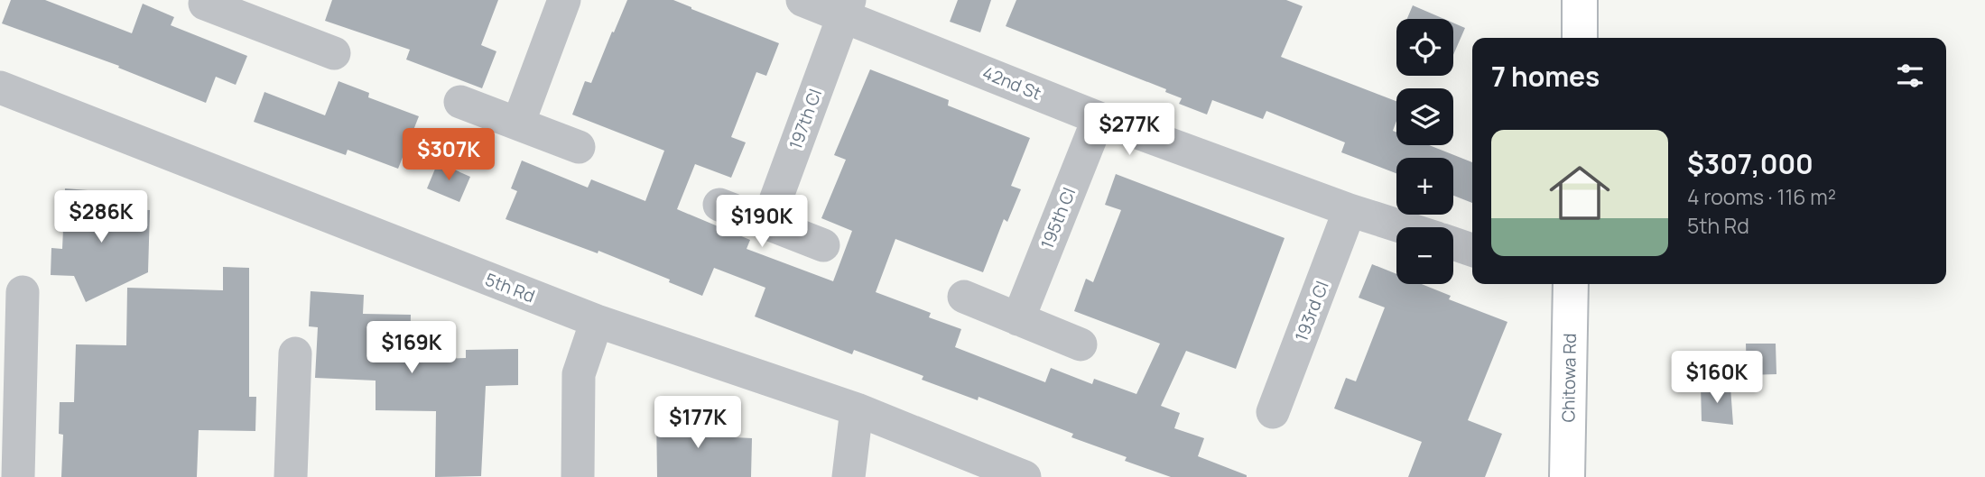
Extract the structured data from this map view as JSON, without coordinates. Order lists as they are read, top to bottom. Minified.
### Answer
{"streets":{"street":["42nd St","197th Cl","195th Cl","5th Rd","193rd Cl","Chitowa Rd"]},"crossings":[["42nd St","197th Cl"],["42nd St","195th Cl"],["42nd St","193rd Cl"]],"page":{"map_buttons":["+","−"],"heading":"7 homes","price":["$277K","$307K","$286K","$190K","$169K","$160K","$177K"],"list":[{"name":"$307,000","note":"4 rooms · 116 m² · 5th Rd"}]}}
